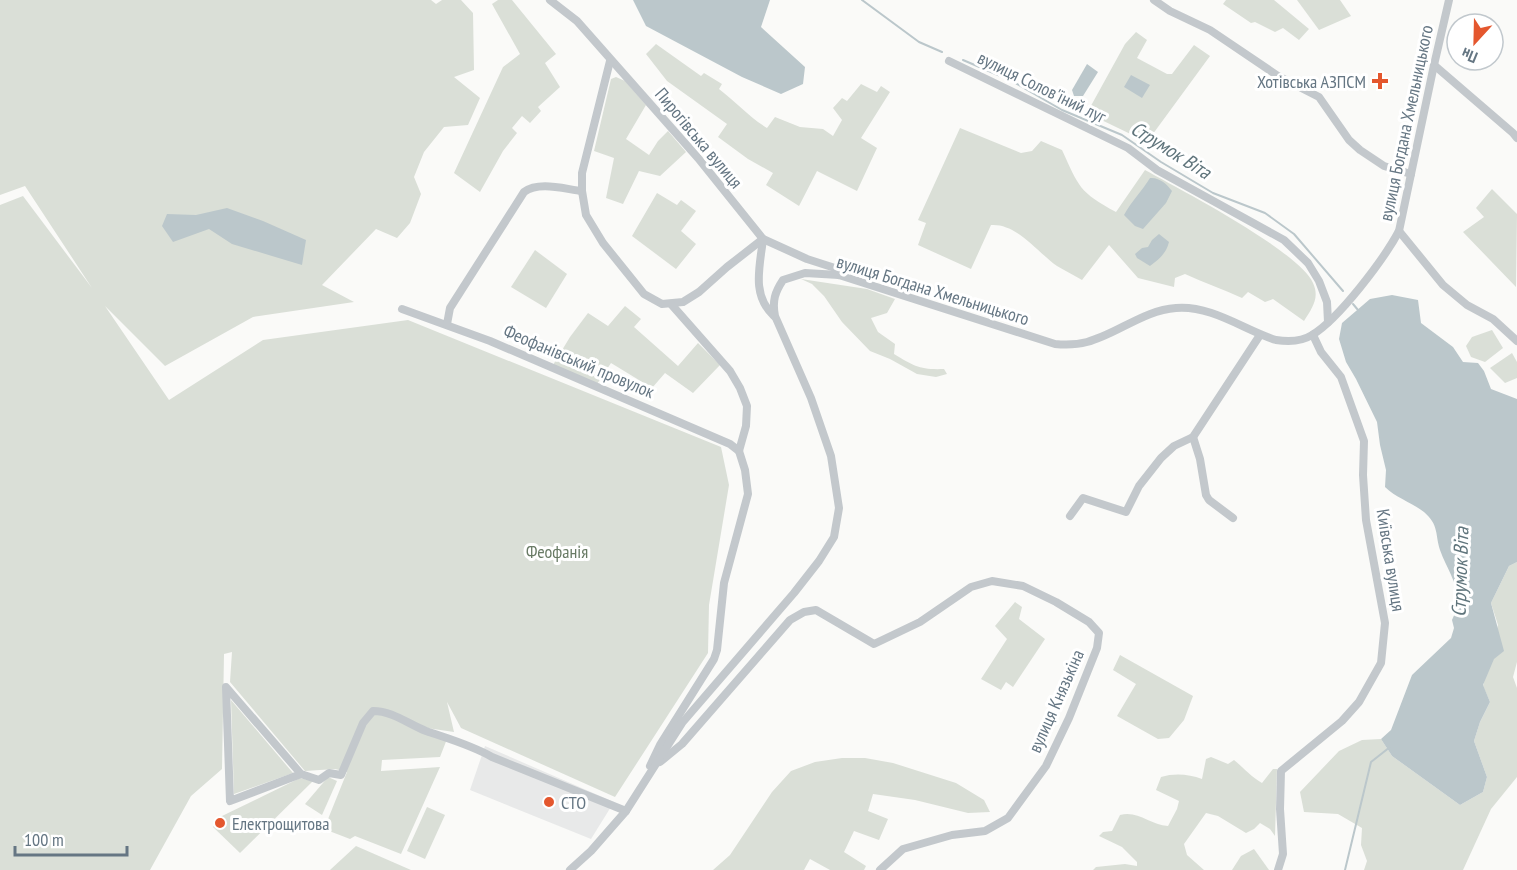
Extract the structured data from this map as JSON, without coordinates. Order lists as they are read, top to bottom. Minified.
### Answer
{"streets":{"street":["вулиця Солов'їний луг","вулиця Богдана Хмельницького","Пирогівська вулиця","Феофанівський провулок","Київська вулиця","вулиця Князькіна"]},"crossings":[["вулиця Солов'їний луг","вулиця Богдана Хмельницького"],["вулиця Богдана Хмельницького","Київська вулиця"]],"water":["Струмок Віта"],"parks":["Феофанія"],"places":{"health":["Хотівська АЗПСМ"],"other":["СТО","Електрощитова"]},"scale_bar":"100 m","north":"bottom"}
